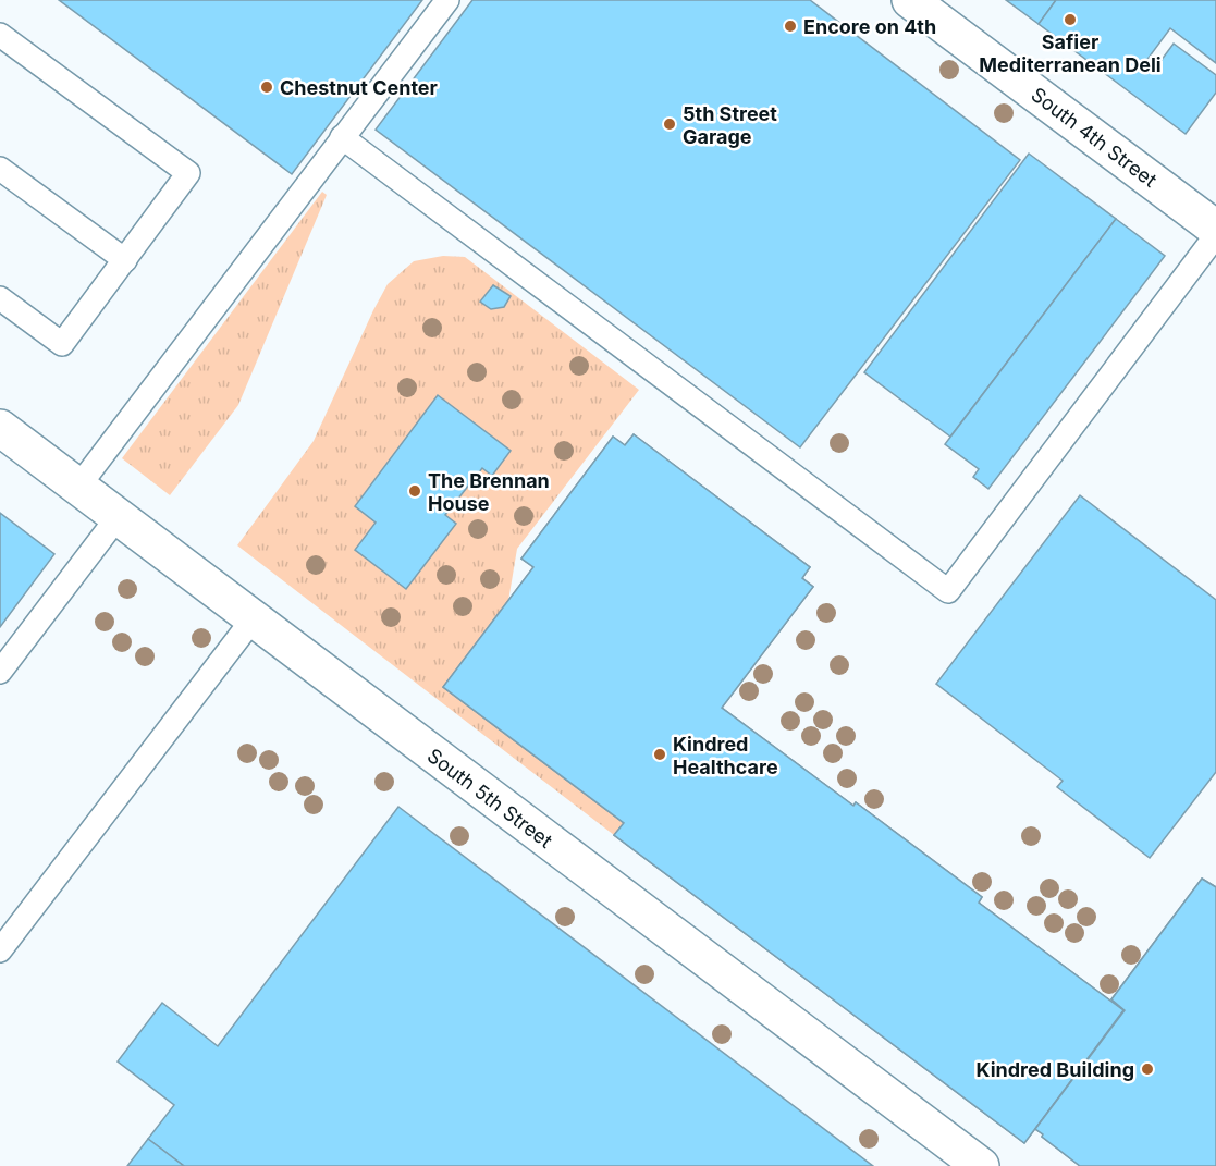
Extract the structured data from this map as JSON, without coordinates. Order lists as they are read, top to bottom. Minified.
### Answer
{"streets":{"street":["South 4th Street","South 5th Street"]},"places":["Safier Mediterranean Deli","Encore on 4th","Chestnut Center","5th Street Garage","The Brennan House","Kindred Healthcare","Kindred Building"]}
